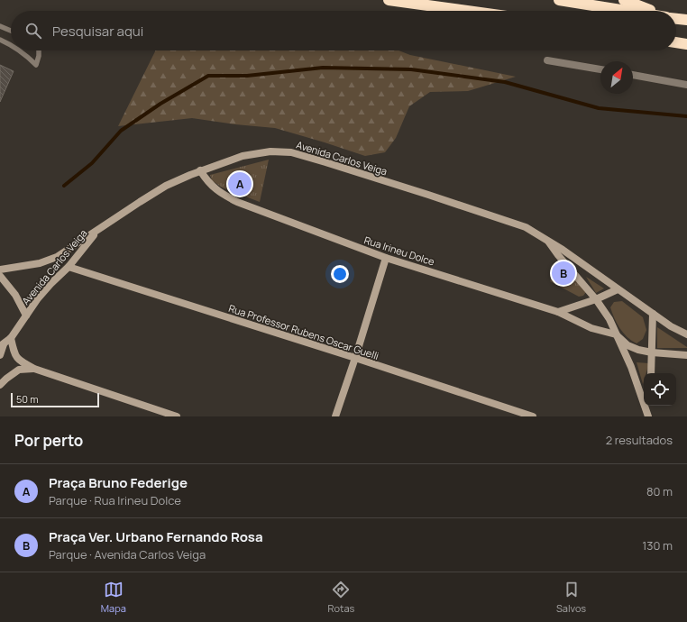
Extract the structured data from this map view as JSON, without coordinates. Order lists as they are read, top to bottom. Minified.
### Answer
{"streets":{"street":["Avenida Carlos Veiga","Rua Irineu Dolce","Rua Professor Rubens Oscar Guelli"]},"crossings":[["Avenida Carlos Veiga","Rua Irineu Dolce"],["Avenida Carlos Veiga","Rua Professor Rubens Oscar Guelli"]],"scale_bar":"50 m","north":"top right","page":{"search":"Pesquisar aqui","pins":["A","B"],"scale":"50 m","heading":["Por perto","2 resultados"],"list":[{"mark":"A","name":"Praça Bruno Federige","note":"Parque · Rua Irineu Dolce","value":"80 m"},{"mark":"B","name":"Praça Ver. Urbano Fernando Rosa","note":"Parque · Avenida Carlos Veiga","value":"130 m"}],"nav":["Mapa","Rotas","Salvos"]}}
